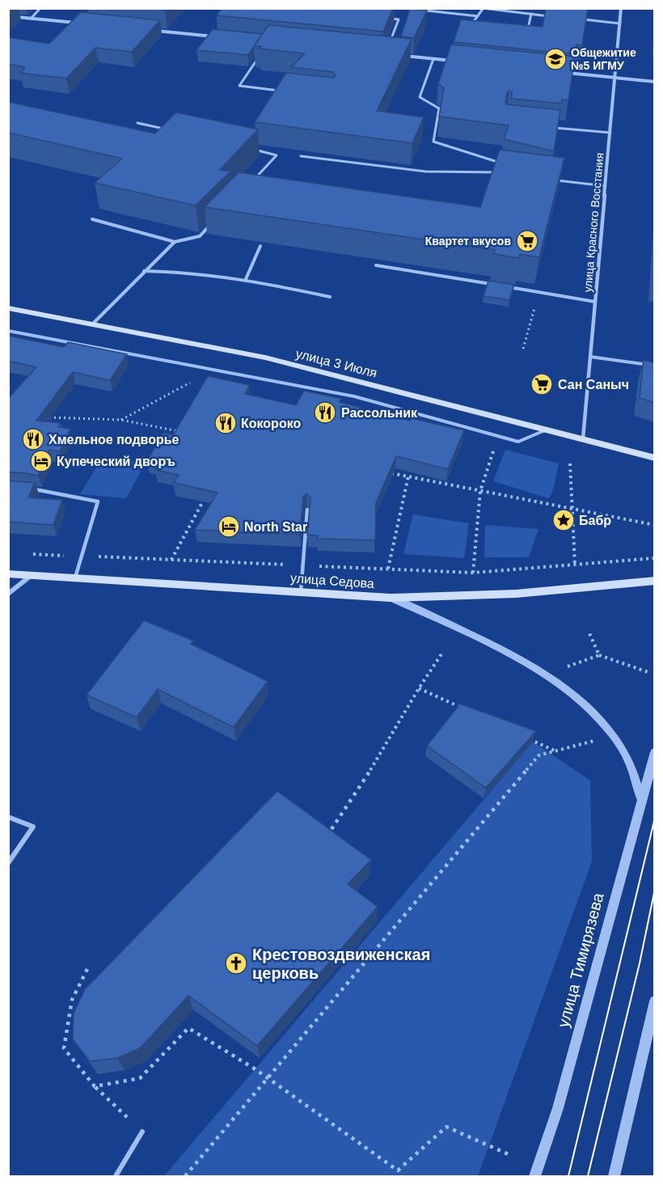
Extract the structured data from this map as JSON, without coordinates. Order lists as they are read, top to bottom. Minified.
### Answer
{"streets":{"main road":["улица 3 Июля","улица Седова"],"street":["улица Красного Восстания","улица Тимирязева"]},"crossings":[["улица Красного Восстания","улица 3 Июля"]],"places":{"school or university":["Общежитие №5 ИГМУ"],"supermarket":["Квартет вкусов","Сан Саныч"],"restaurant":["Рассольник","Кокороко","Хмельное подворье"],"hotel":["Купеческий дворъ","North Star"],"place":["Бабр"],"church":["Крестовоздвиженская церковь"]}}
